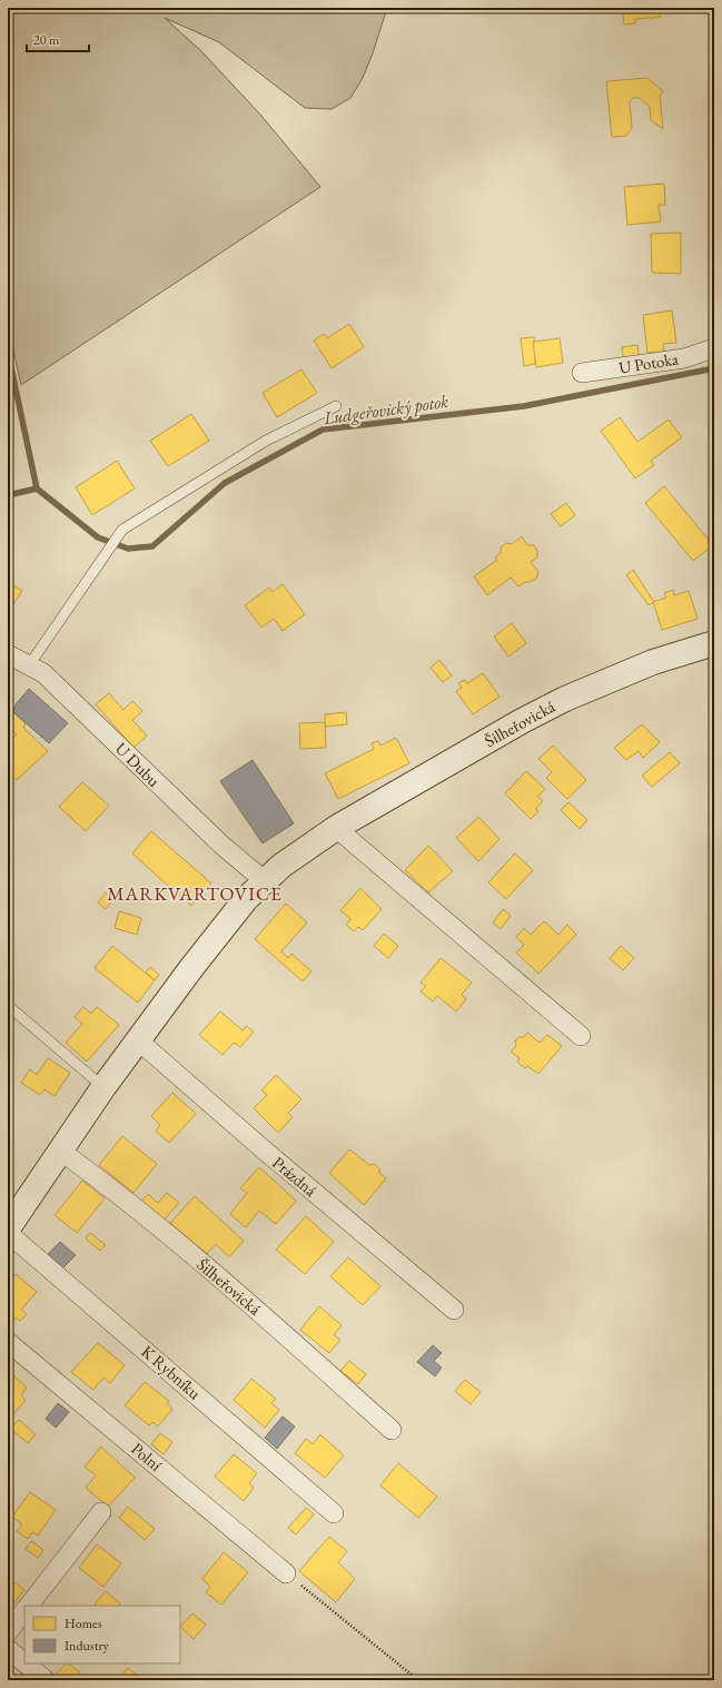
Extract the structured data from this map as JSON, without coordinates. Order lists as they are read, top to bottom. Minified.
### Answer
{"streets":{"street":["U Potoka","Šilheřovická","U Dubu","Prázdná","K Rybníku","Polní"]},"crossings":[["Šilheřovická","U Dubu"],["Šilheřovická","Prázdná"]],"districts":["MARKVARTOVICE"],"water":["Ludgeřovický potok"],"legend":["Homes","Industry"],"scale_bar":"20 m"}
